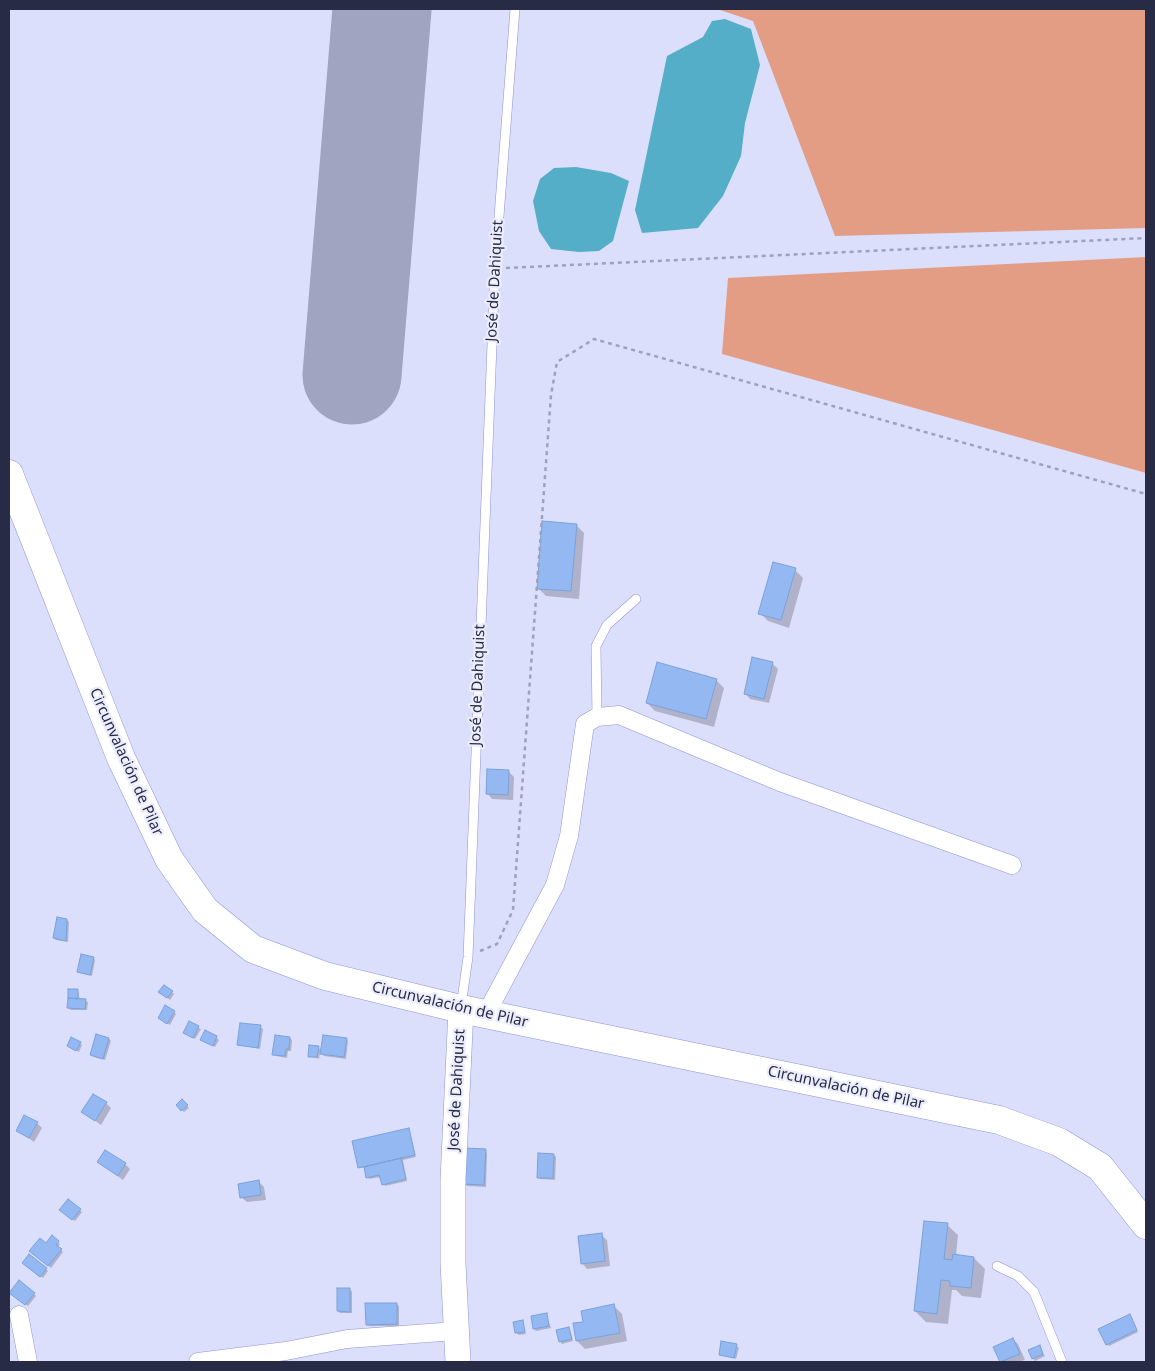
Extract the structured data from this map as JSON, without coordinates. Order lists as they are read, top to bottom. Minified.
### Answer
{"streets":{"main road":["José de Dahiquist","Circunvalación de Pilar"]},"crossings":[["José de Dahiquist","Circunvalación de Pilar"]]}
